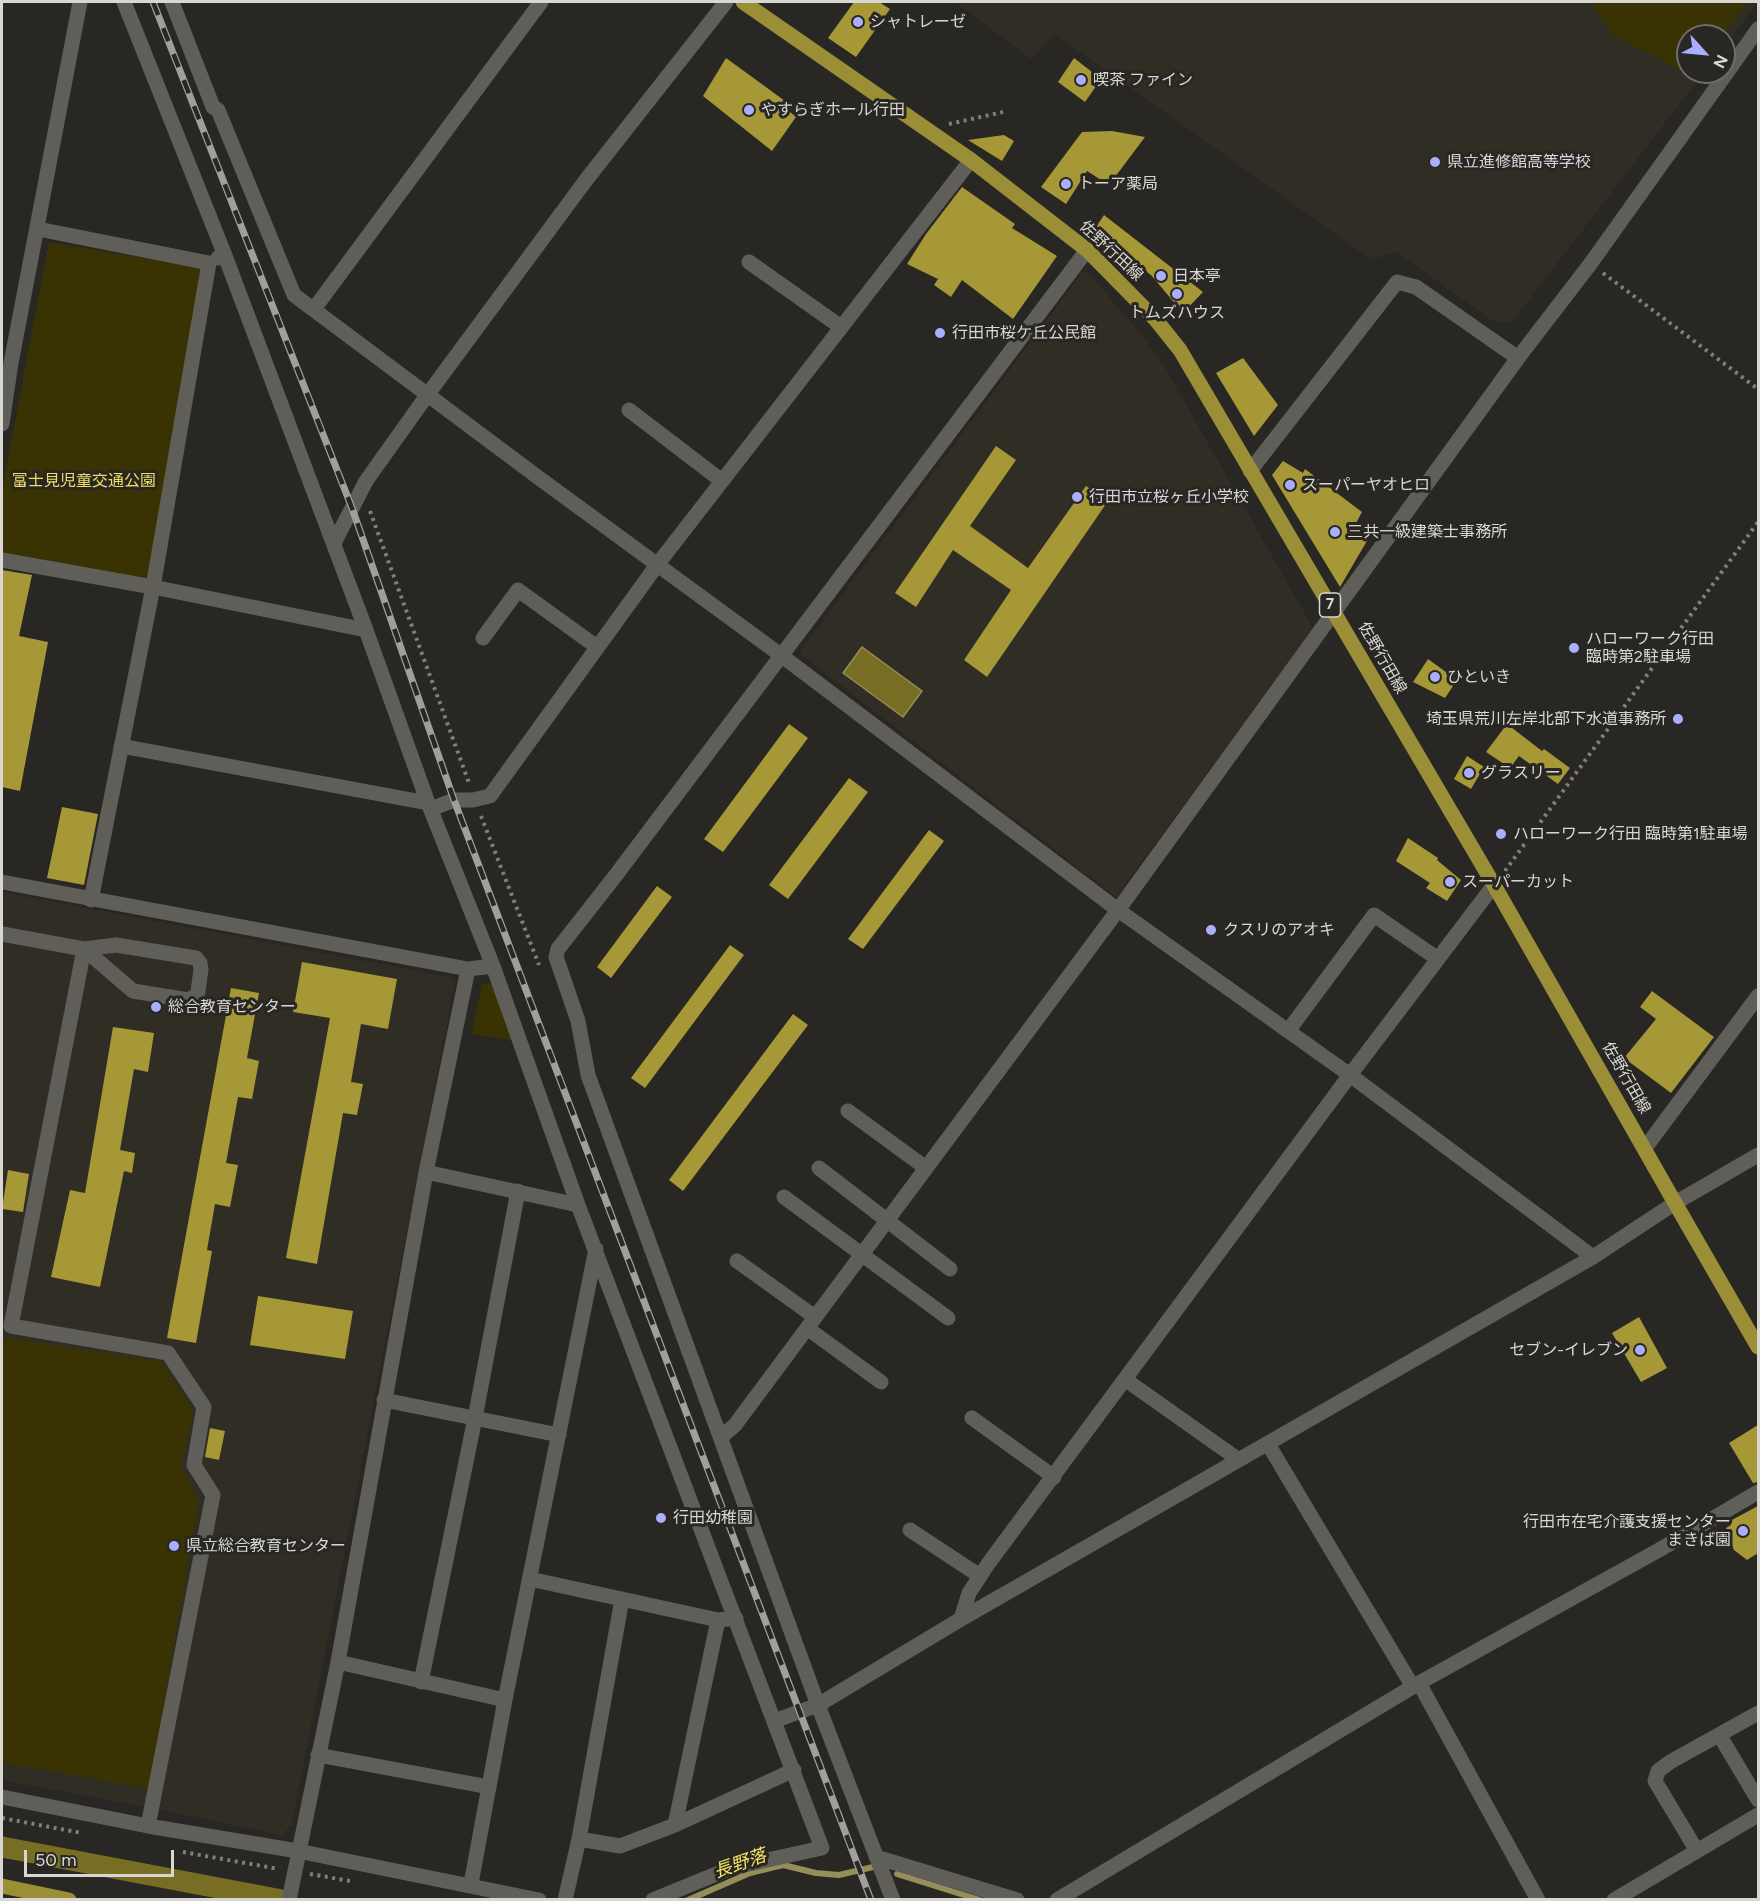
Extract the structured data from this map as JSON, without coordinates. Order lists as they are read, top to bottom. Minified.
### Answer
{"streets":{"main road":["佐野行田線","7"]},"water":["長野落"],"parks":["富士見児童交通公園"],"places":["シャトレーゼ","喫茶 ファイン","やすらぎホール行田","県立進修館高等学校","トーア薬局","日本亭","トムズハウス","行田市桜ケ丘公民館","スーパーヤオヒロ","行田市立桜ヶ丘小学校","三共一級建築士事務所","ハローワーク行田 臨時第2駐車場","ひといき","埼玉県荒川左岸北部下水道事務所","グラスリー","ハローワーク行田 臨時第1駐車場","スーパーカット","クスリのアオキ","総合教育センター","セブン-イレブン","行田幼稚園","行田市在宅介護支援センター まきば園","県立総合教育センター"],"scale_bar":"50 m","north":"bottom right"}
